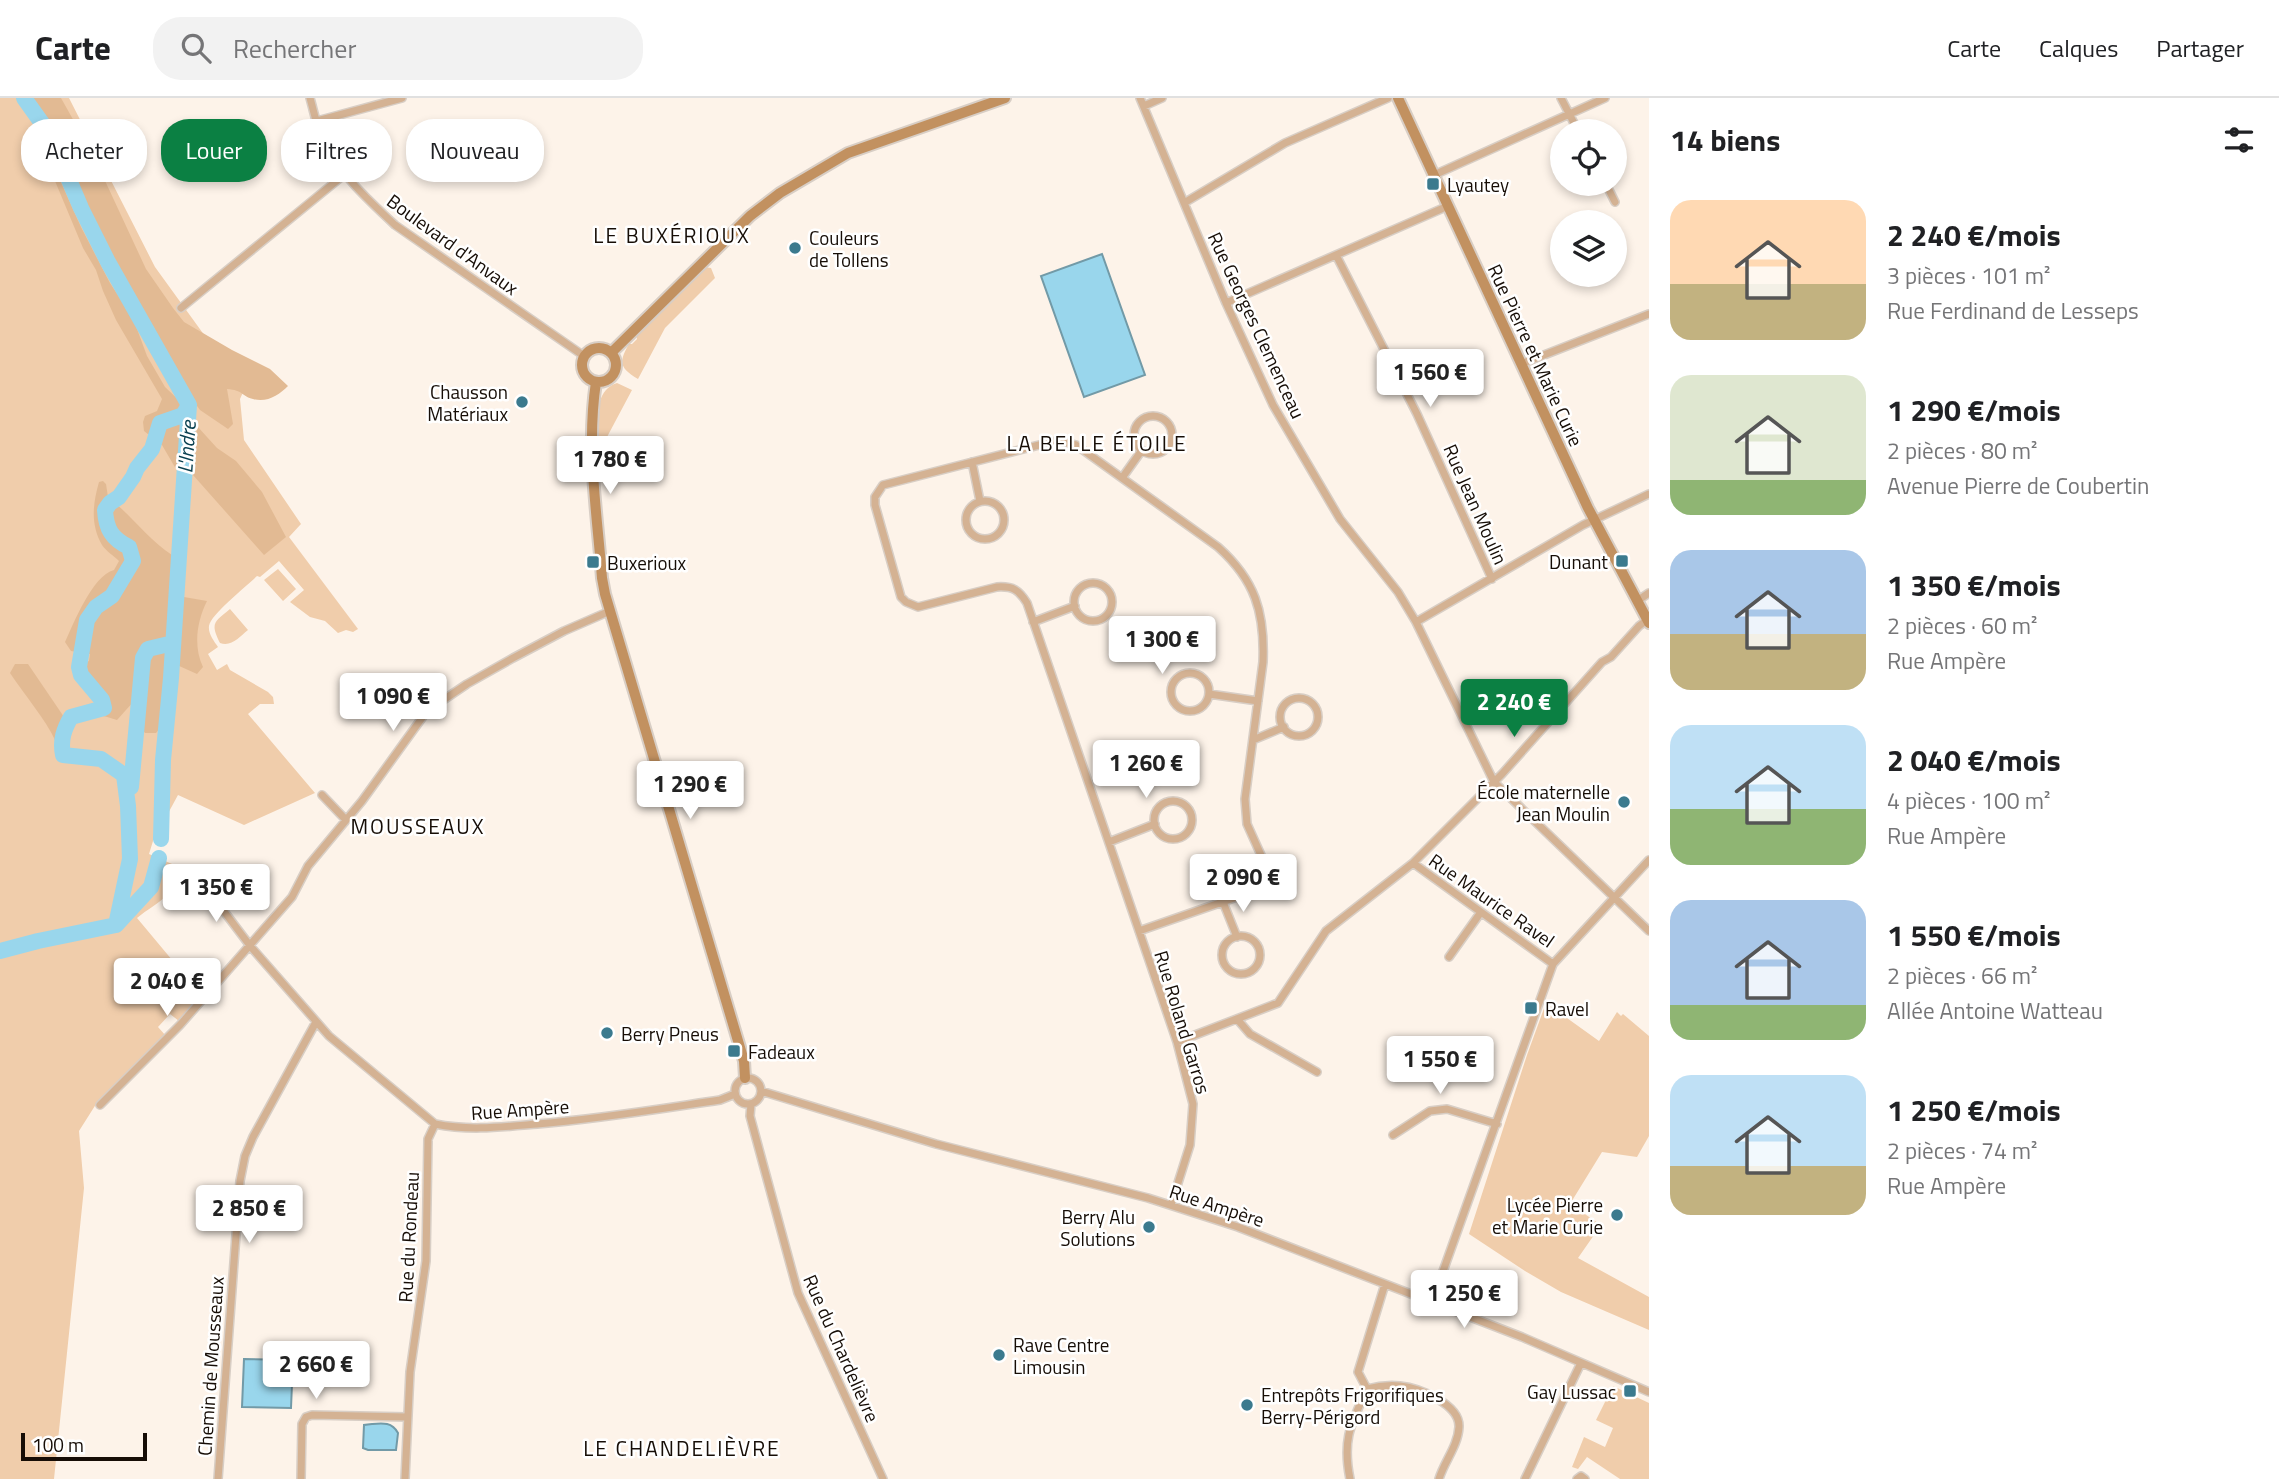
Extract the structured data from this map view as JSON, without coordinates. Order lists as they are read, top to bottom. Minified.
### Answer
{"streets":{"street":["Boulevard d'Anvaux","Rue Georges Clemenceau","Rue Pierre et Marie Curie","Rue Jean Moulin","Rue Maurice Ravel","Rue Roland Garros","Rue Ampère","Rue du Rondeau","Rue du Chardelièvre","Chemin de Mousseaux"]},"crossings":[["Rue Roland Garros","Rue Ampère"],["Rue Ampère","Rue du Rondeau"],["Rue Ampère","Rue du Chardelièvre"]],"districts":["LE BUXÉRIOUX","LA BELLE ÉTOILE","MOUSSEAUX","LE CHANDELIÈVRE"],"water":["L'Indre"],"places":{"transit":["Lyautey","Dunant","Buxerioux","Ravel","Fadeaux","Gay Lussac"],"other":["Couleurs de Tollens","Chausson Matériaux","École maternelle Jean Moulin","Berry Pneus","Lycée Pierre et Marie Curie","Berry Alu Solutions","Rave Centre Limousin","Entrepôts Frigorifiques Berry-Périgord"]},"scale_bar":"100 m","page":{"header":"Carte","search":"Rechercher","nav":["Carte","Calques","Partager"],"heading":"14 biens","chip":["Acheter","Louer","Filtres","Nouveau"],"list":[{"name":"2 240 €/mois","note":"3 pièces · 101 m² · Rue Ferdinand de Lesseps"},{"name":"1 290 €/mois","note":"2 pièces · 80 m² · Avenue Pierre de Coubertin"},{"name":"1 350 €/mois","note":"2 pièces · 60 m² · Rue Ampère"},{"name":"2 040 €/mois","note":"4 pièces · 100 m² · Rue Ampère"},{"name":"1 550 €/mois","note":"2 pièces · 66 m² · Allée Antoine Watteau"},{"name":"1 250 €/mois","note":"2 pièces · 74 m² · Rue Ampère"}],"price":["1 560 €","1 780 €","1 300 €","1 090 €","2 240 €","1 260 €","1 290 €","2 090 €","1 350 €","2 040 €","1 550 €","2 850 €","1 250 €","2 660 €"],"scale":"100 m"}}
